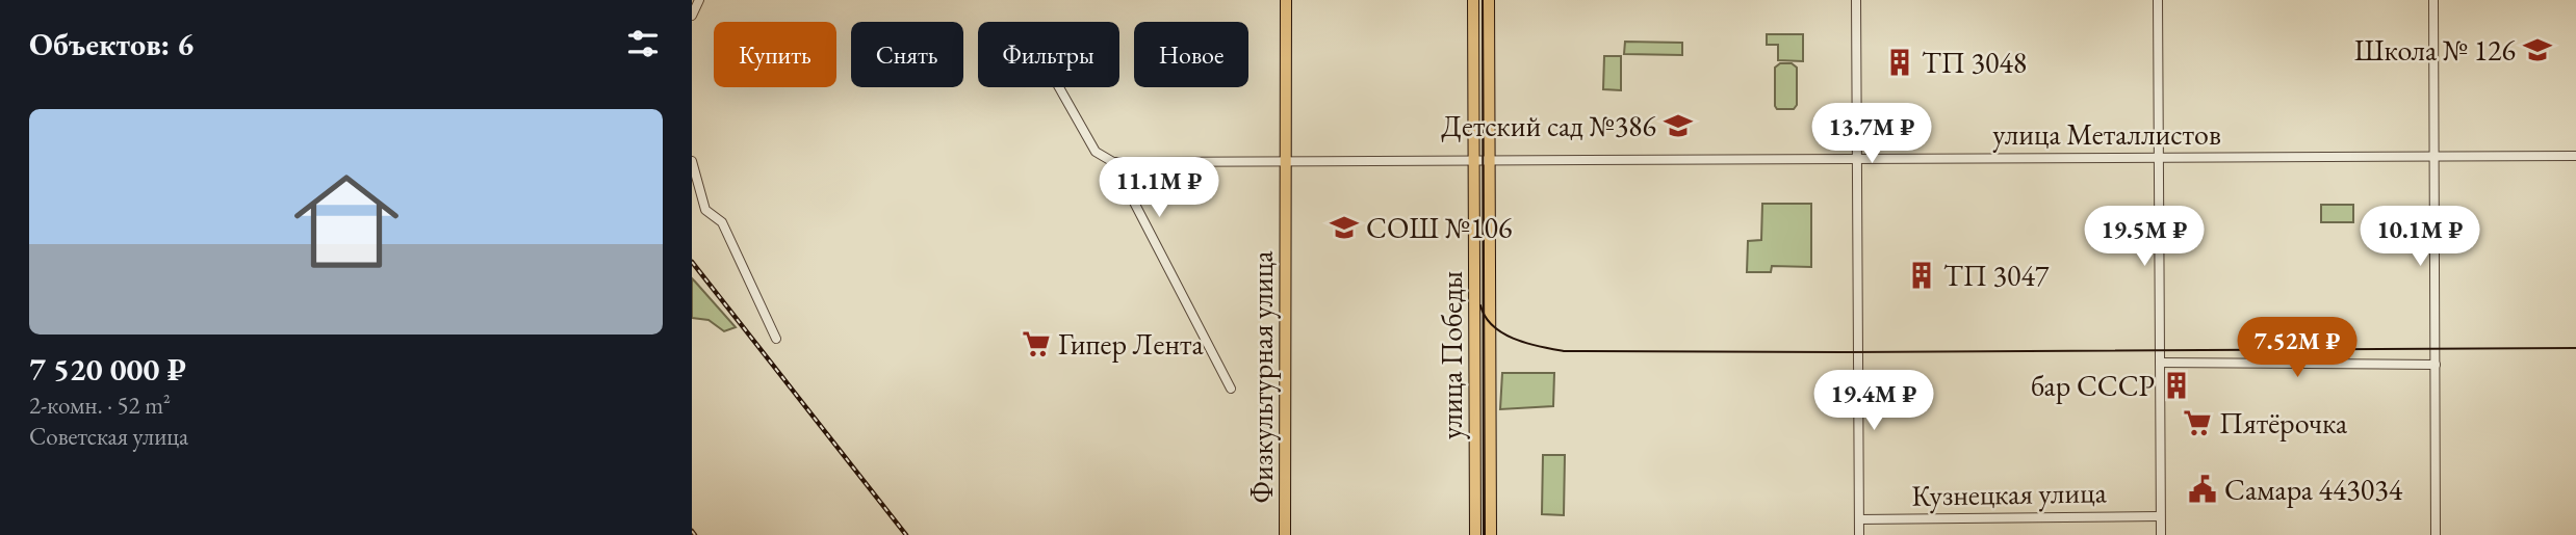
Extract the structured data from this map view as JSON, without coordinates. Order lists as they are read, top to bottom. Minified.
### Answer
{"streets":{"main road":["улица Победы","Физкультурная улица"],"street":["улица Металлистов","Кузнецкая улица"]},"crossings":[["улица Металлистов","улица Победы"],["улица Металлистов","Физкультурная улица"]],"places":{"school or university":["Школа № 126","Детский сад №386","СОШ №106"],"building":["ТП 3048","ТП 3047","бар СССР"],"supermarket":["Гипер Лента","Пятёрочка"],"public building":["Самара 443034"]},"page":{"heading":"Объектов: 6","chip":["Купить","Снять","Фильтры","Новое"],"list":[{"name":"7 520 000 ₽","note":"2-комн. · 52 m² · Советская улица"}],"price":["13.7M ₽","11.1M ₽","19.5M ₽","10.1M ₽","7.52M ₽","19.4M ₽"]}}
